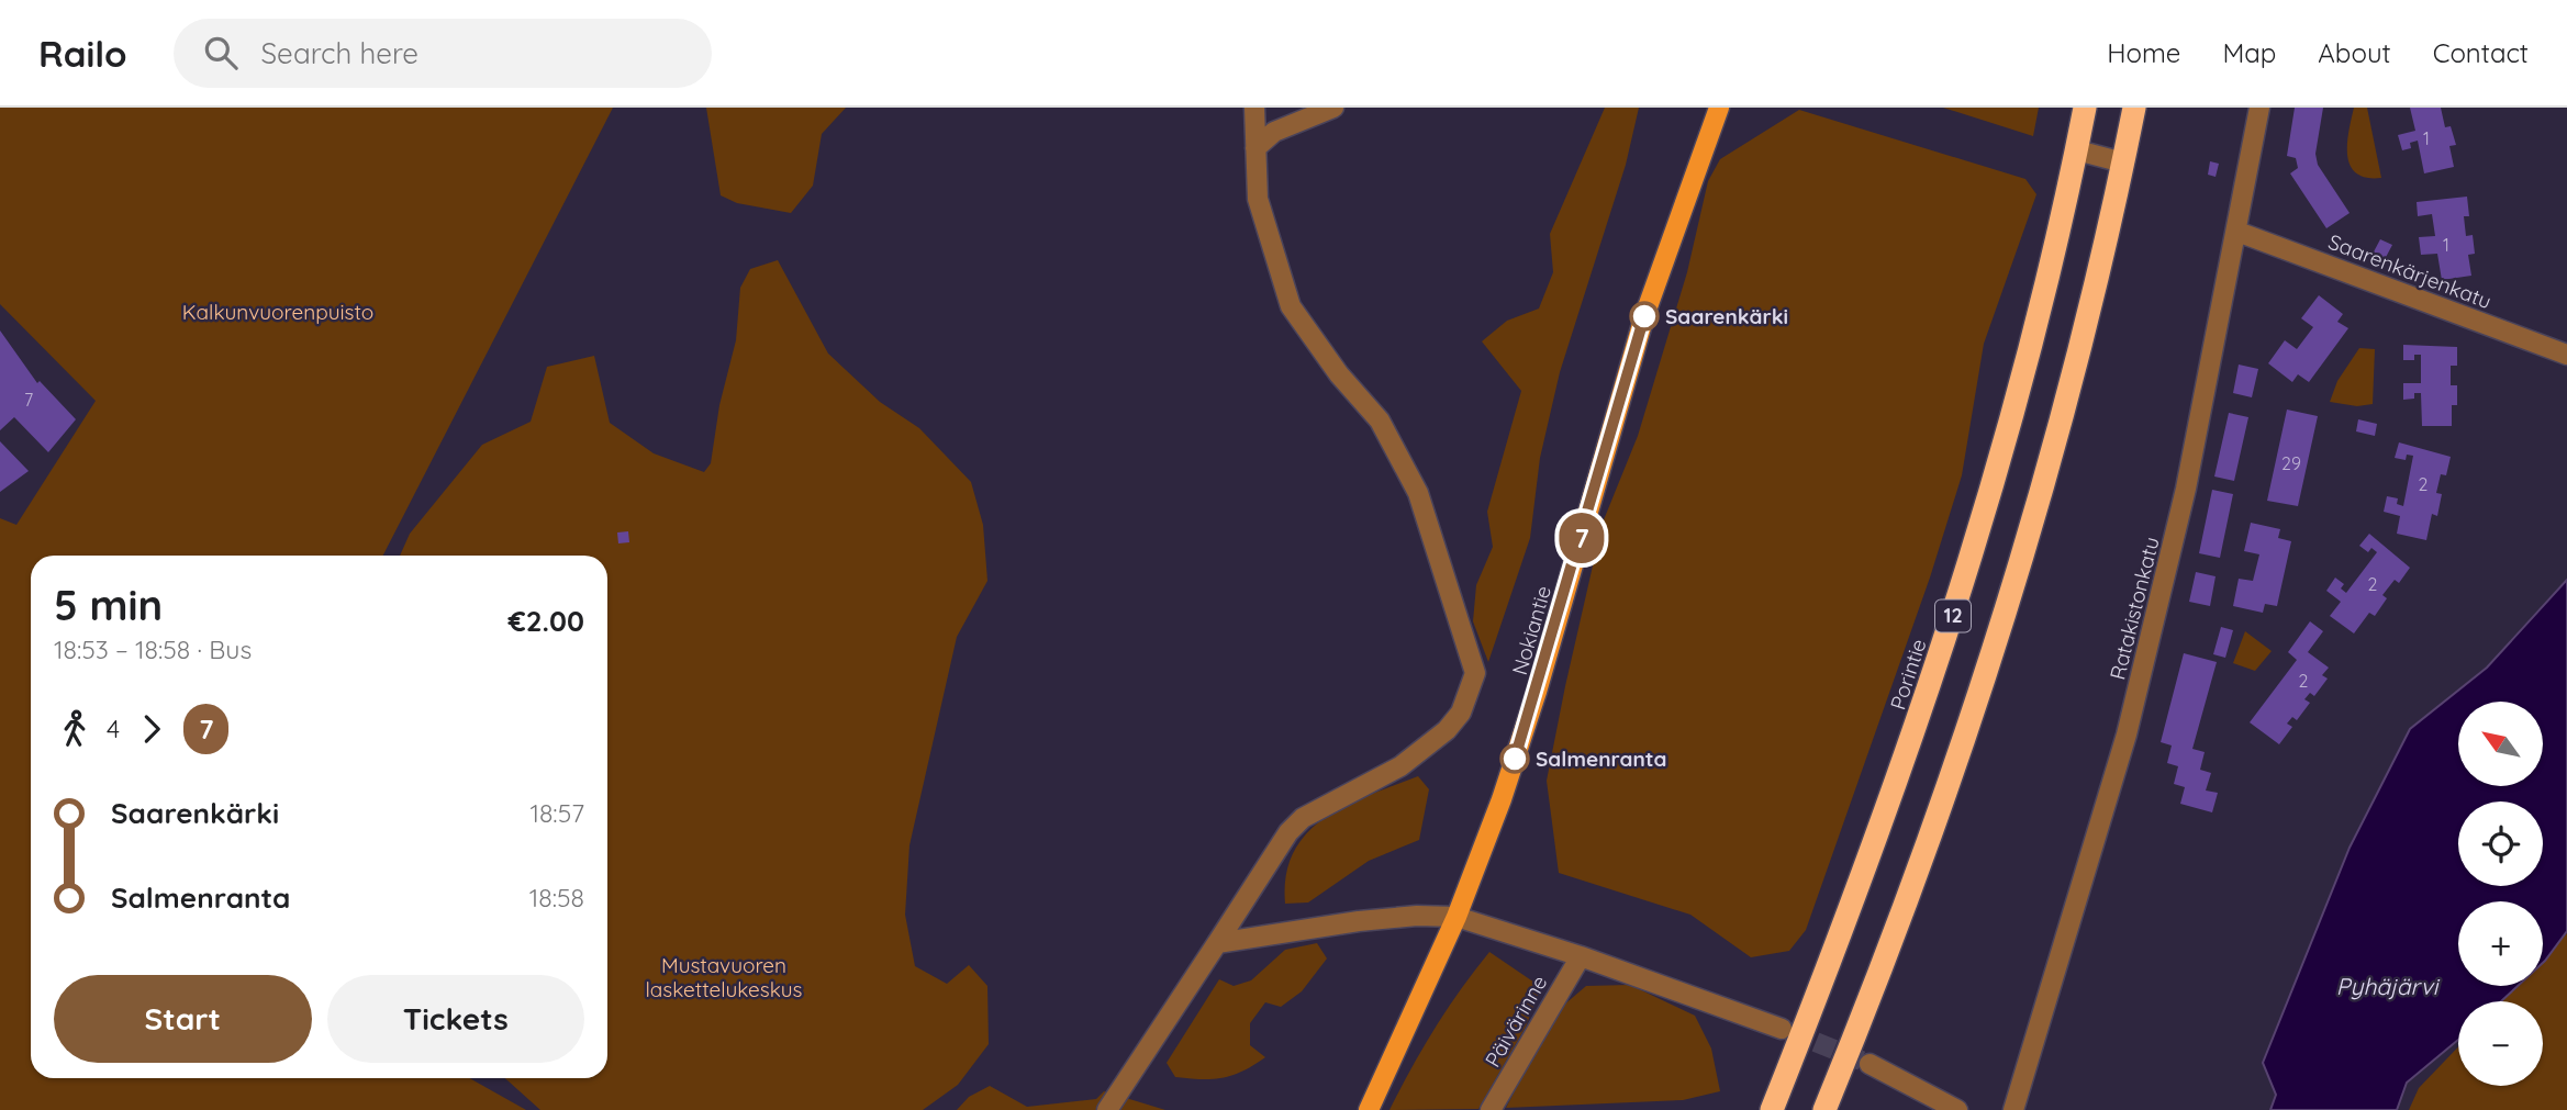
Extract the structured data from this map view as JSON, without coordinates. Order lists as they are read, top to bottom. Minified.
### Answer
{"streets":{"highway":["12","Porintie"],"main road":["Nokiantie"],"street":["Saarenkärjenkatu","Ratakistonkatu","Päivärinne"]},"crossings":[["Saarenkärjenkatu","Ratakistonkatu"]],"water":["Pyhäjärvi"],"parks":["Kalkunvuorenpuisto","Mustavuoren laskettelukeskus"],"places":["Saarenkärki","Salmenranta"],"lines":["bus line 7"],"house_numbers":["1","1","7","29","2","2","2"],"north":"top left","page":{"header":"Railo","search":"Search here","nav":["Home","Map","About","Contact"],"on_map":"7","heading":["5 min","18:53 – 18:58 · Bus","€2.00"],"legs":["4","7"],"map_buttons":["+","−"],"list":[{"name":"Saarenkärki","value":"18:57"},{"name":"Salmenranta","value":"18:58"}],"buttons":["Start","Tickets"]}}
